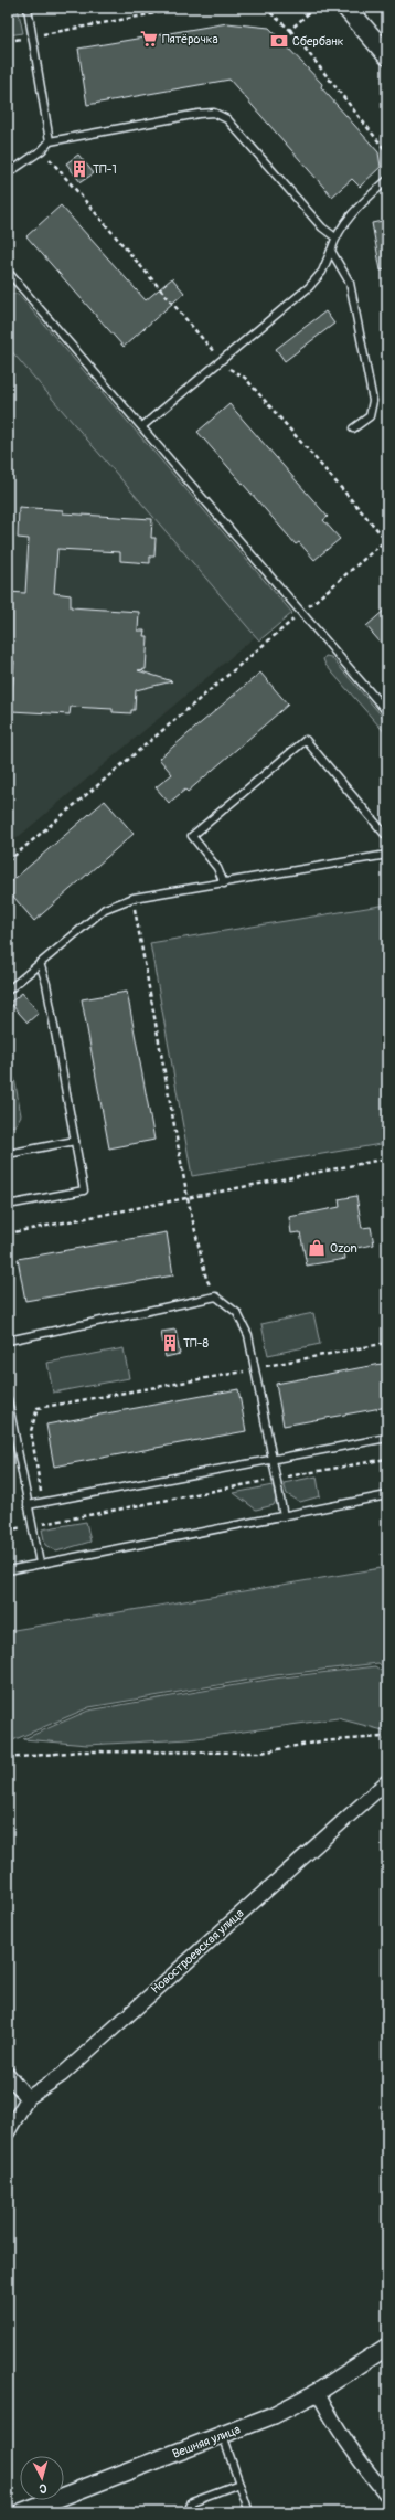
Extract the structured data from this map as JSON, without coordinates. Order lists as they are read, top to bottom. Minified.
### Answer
{"streets":{"street":["Новостроевская улица","Вешняя улица"]},"places":{"supermarket":["Пятёрочка"],"bank":["Сбербанк"],"building":["ТП-1","ТП-8"],"shop":["Ozon"]},"north":"bottom"}
